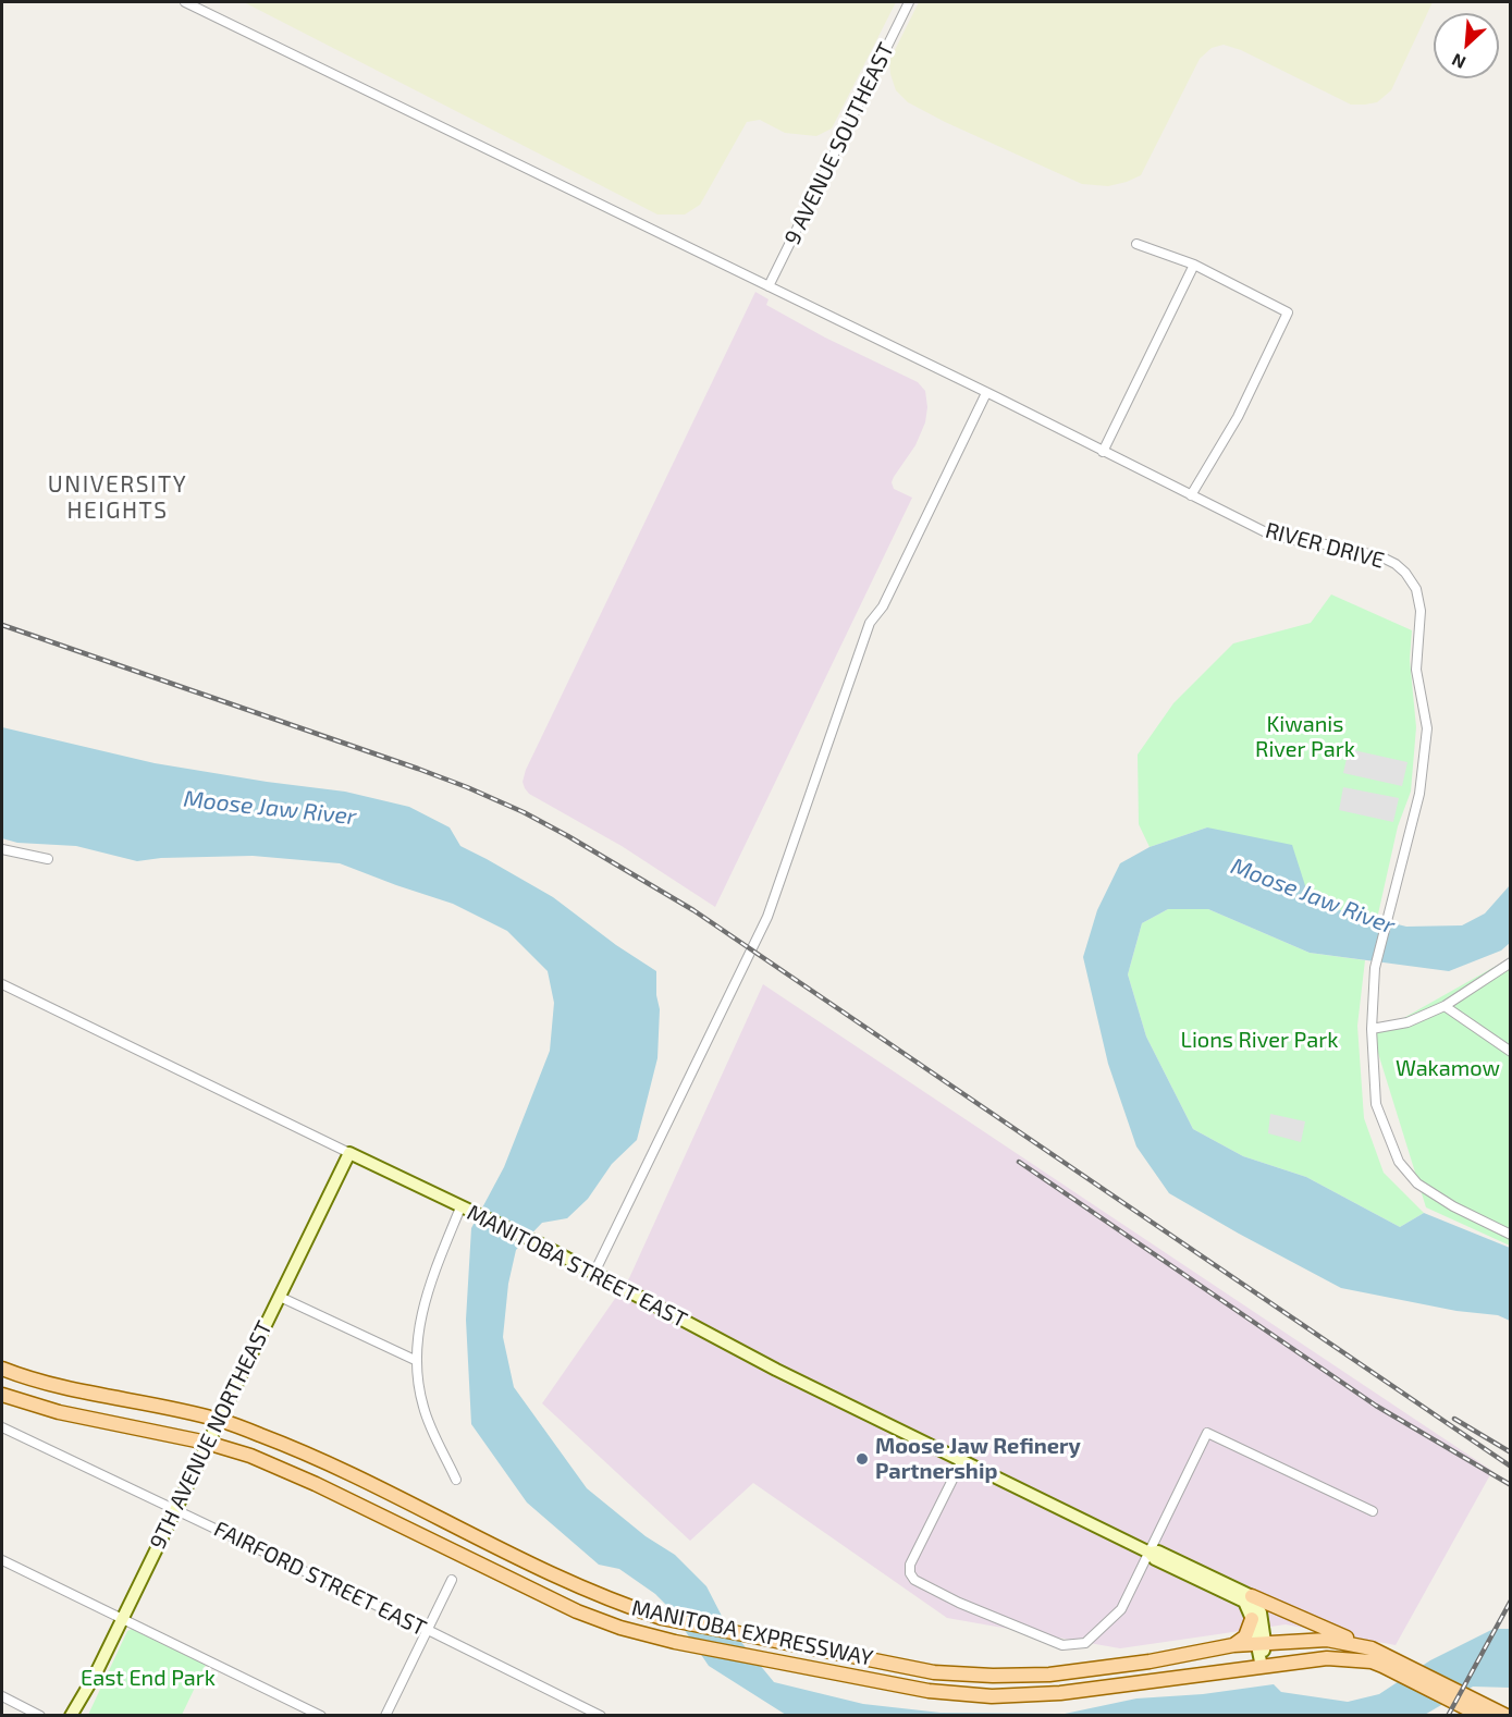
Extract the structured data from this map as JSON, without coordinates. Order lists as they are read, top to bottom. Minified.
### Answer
{"streets":{"main road":["MANITOBA EXPRESSWAY"],"street":["9 AVENUE SOUTHEAST","RIVER DRIVE","MANITOBA STREET EAST","9TH AVENUE NORTHEAST","FAIRFORD STREET EAST"]},"crossings":[["9 AVENUE SOUTHEAST","RIVER DRIVE"],["MANITOBA STREET EAST","9TH AVENUE NORTHEAST"],["9TH AVENUE NORTHEAST","FAIRFORD STREET EAST"],["9TH AVENUE NORTHEAST","MANITOBA EXPRESSWAY"]],"districts":["UNIVERSITY HEIGHTS"],"water":["Moose Jaw River"],"parks":["Kiwanis River Park","Lions River Park","Wakamow","East End Park"],"places":["Moose Jaw Refinery Partnership"],"north":"bottom left"}
